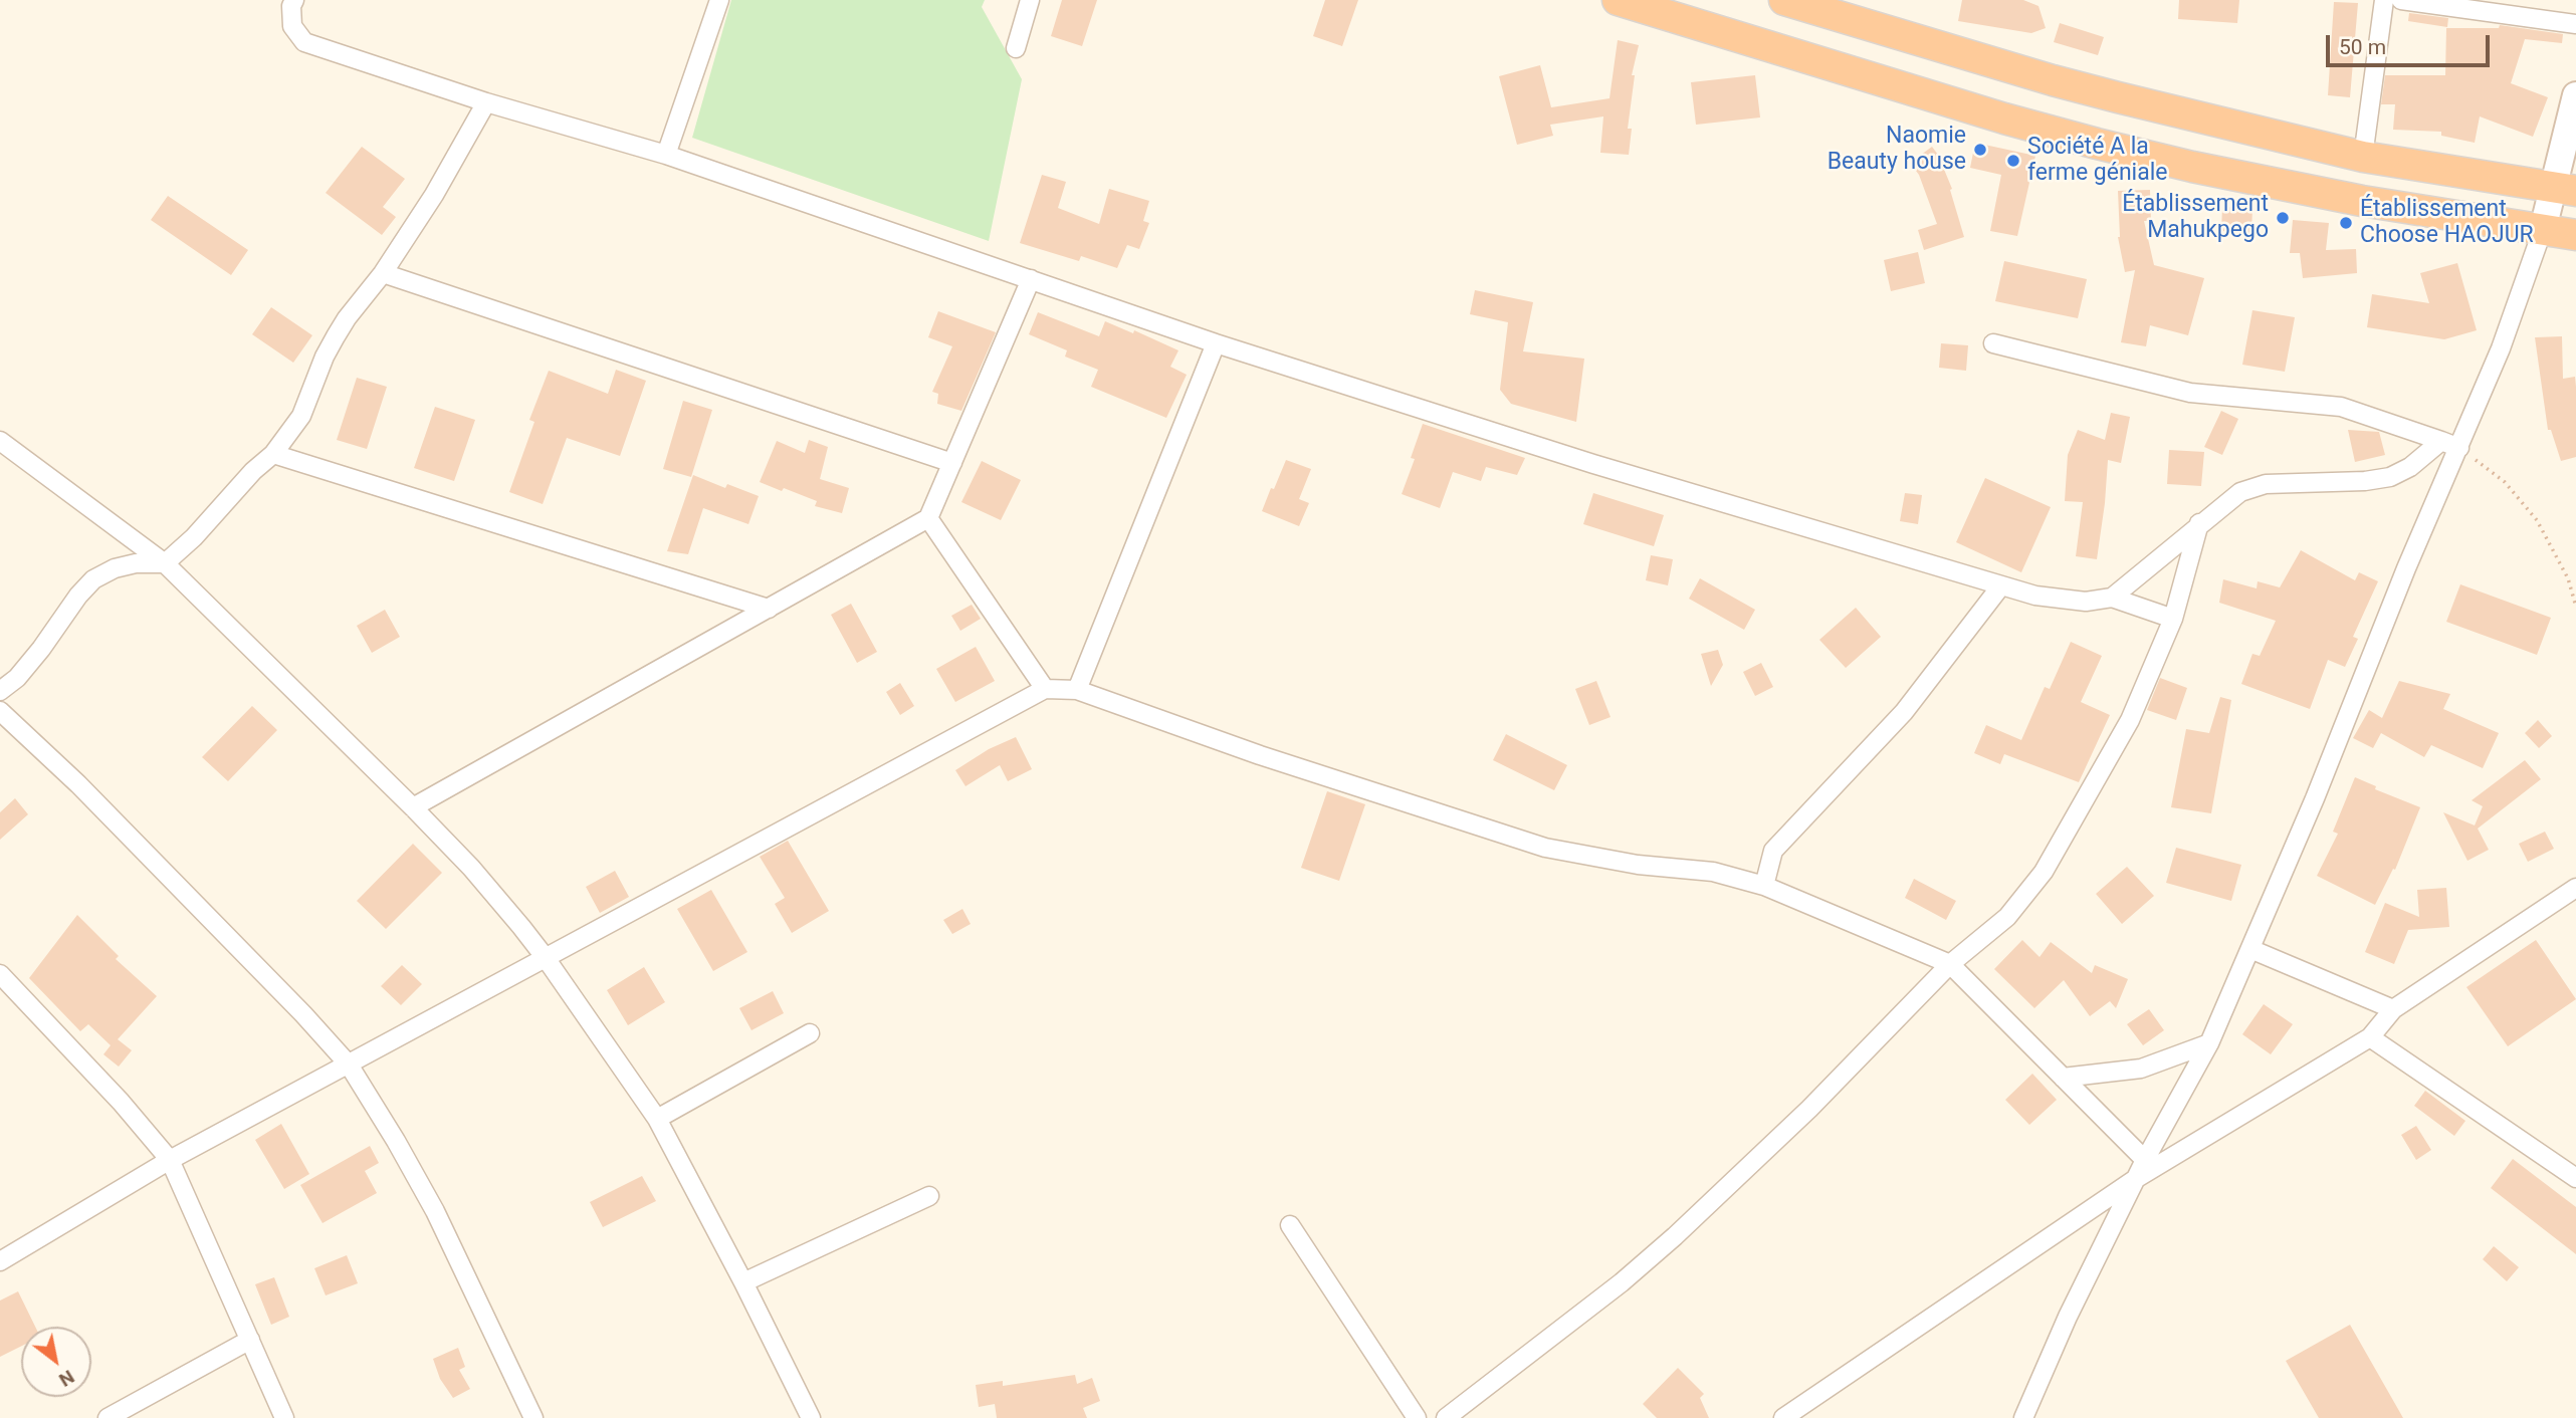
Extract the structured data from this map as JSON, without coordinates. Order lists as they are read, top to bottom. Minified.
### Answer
{"places":["Naomie Beauty house","Société A la ferme géniale","Établissement Mahukpego","Établissement Choose HAOJUR"],"scale_bar":"50 m","north":"bottom right"}
